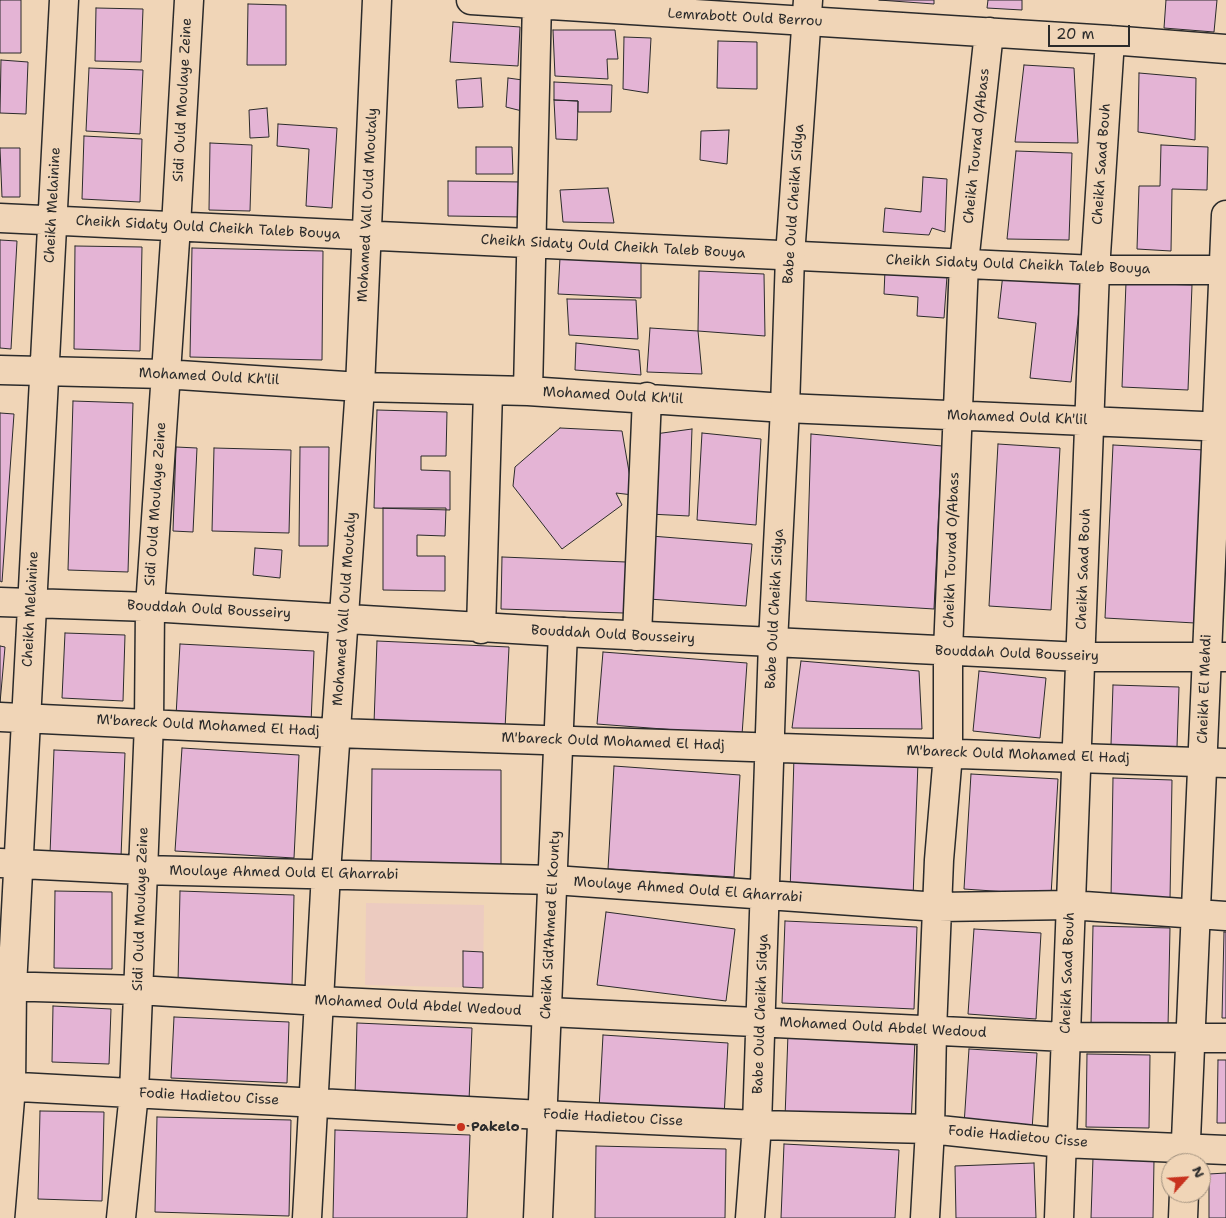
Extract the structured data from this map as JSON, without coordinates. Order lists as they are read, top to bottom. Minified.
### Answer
{"streets":{"street":["Lemrabott Ould Berrou","Sidi Ould Moulaye Zeine","Cheikh Tourad O/Abass","Cheikh Saad Bouh","Babe Ould Cheikh Sidya","Cheikh Melainine","Mohamed Vall Ould Moutaly","Cheikh Sidaty Ould Cheikh Taleb Bouya","Mohamed Ould Kh'lil","Bouddah Ould Bousseiry","Cheikh El Mehdi","M'bareck Ould Mohamed El Hadj","Moulaye Ahmed Ould El Gharrabi","Cheikh Sid'Ahmed El Kounty","Mohamed Ould Abdel Wedoud","Fodie Hadietou Cisse"]},"crossings":[["Lemrabott Ould Berrou","Cheikh Tourad O/Abass"],["Lemrabott Ould Berrou","Cheikh Saad Bouh"],["Lemrabott Ould Berrou","Babe Ould Cheikh Sidya"],["Sidi Ould Moulaye Zeine","Cheikh Sidaty Ould Cheikh Taleb Bouya"],["Sidi Ould Moulaye Zeine","Mohamed Ould Kh'lil"],["Sidi Ould Moulaye Zeine","Bouddah Ould Bousseiry"],["Sidi Ould Moulaye Zeine","M'bareck Ould Mohamed El Hadj"],["Sidi Ould Moulaye Zeine","Moulaye Ahmed Ould El Gharrabi"],["Sidi Ould Moulaye Zeine","Mohamed Ould Abdel Wedoud"],["Sidi Ould Moulaye Zeine","Fodie Hadietou Cisse"],["Cheikh Tourad O/Abass","Cheikh Sidaty Ould Cheikh Taleb Bouya"],["Cheikh Tourad O/Abass","Mohamed Ould Kh'lil"],["Cheikh Tourad O/Abass","Bouddah Ould Bousseiry"],["Cheikh Tourad O/Abass","M'bareck Ould Mohamed El Hadj"],["Cheikh Tourad O/Abass","Moulaye Ahmed Ould El Gharrabi"],["Cheikh Tourad O/Abass","Mohamed Ould Abdel Wedoud"],["Cheikh Tourad O/Abass","Fodie Hadietou Cisse"],["Cheikh Saad Bouh","Cheikh Sidaty Ould Cheikh Taleb Bouya"],["Cheikh Saad Bouh","Mohamed Ould Kh'lil"],["Cheikh Saad Bouh","Bouddah Ould Bousseiry"],["Cheikh Saad Bouh","M'bareck Ould Mohamed El Hadj"],["Cheikh Saad Bouh","Moulaye Ahmed Ould El Gharrabi"],["Cheikh Saad Bouh","Mohamed Ould Abdel Wedoud"],["Cheikh Saad Bouh","Fodie Hadietou Cisse"],["Babe Ould Cheikh Sidya","Cheikh Sidaty Ould Cheikh Taleb Bouya"],["Babe Ould Cheikh Sidya","Mohamed Ould Kh'lil"],["Babe Ould Cheikh Sidya","Bouddah Ould Bousseiry"],["Babe Ould Cheikh Sidya","M'bareck Ould Mohamed El Hadj"],["Babe Ould Cheikh Sidya","Moulaye Ahmed Ould El Gharrabi"],["Babe Ould Cheikh Sidya","Mohamed Ould Abdel Wedoud"],["Babe Ould Cheikh Sidya","Fodie Hadietou Cisse"],["Cheikh Melainine","Cheikh Sidaty Ould Cheikh Taleb Bouya"],["Cheikh Melainine","Mohamed Ould Kh'lil"],["Cheikh Melainine","Bouddah Ould Bousseiry"],["Cheikh Melainine","M'bareck Ould Mohamed El Hadj"],["Cheikh Melainine","Moulaye Ahmed Ould El Gharrabi"],["Cheikh Melainine","Mohamed Ould Abdel Wedoud"],["Cheikh Melainine","Fodie Hadietou Cisse"],["Mohamed Vall Ould Moutaly","Cheikh Sidaty Ould Cheikh Taleb Bouya"],["Mohamed Vall Ould Moutaly","Mohamed Ould Kh'lil"],["Mohamed Vall Ould Moutaly","Bouddah Ould Bousseiry"],["Mohamed Vall Ould Moutaly","M'bareck Ould Mohamed El Hadj"],["Mohamed Vall Ould Moutaly","Moulaye Ahmed Ould El Gharrabi"],["Mohamed Vall Ould Moutaly","Mohamed Ould Abdel Wedoud"],["Mohamed Vall Ould Moutaly","Fodie Hadietou Cisse"],["Cheikh Sidaty Ould Cheikh Taleb Bouya","Cheikh El Mehdi"],["Mohamed Ould Kh'lil","Cheikh El Mehdi"],["Bouddah Ould Bousseiry","Cheikh El Mehdi"],["Bouddah Ould Bousseiry","Cheikh Sid'Ahmed El Kounty"],["Cheikh El Mehdi","M'bareck Ould Mohamed El Hadj"],["Cheikh El Mehdi","Moulaye Ahmed Ould El Gharrabi"],["Cheikh El Mehdi","Mohamed Ould Abdel Wedoud"],["M'bareck Ould Mohamed El Hadj","Cheikh Sid'Ahmed El Kounty"],["Moulaye Ahmed Ould El Gharrabi","Cheikh Sid'Ahmed El Kounty"],["Cheikh Sid'Ahmed El Kounty","Mohamed Ould Abdel Wedoud"],["Cheikh Sid'Ahmed El Kounty","Fodie Hadietou Cisse"]],"places":["Pakelo"],"scale_bar":"20 m","north":"top right"}
